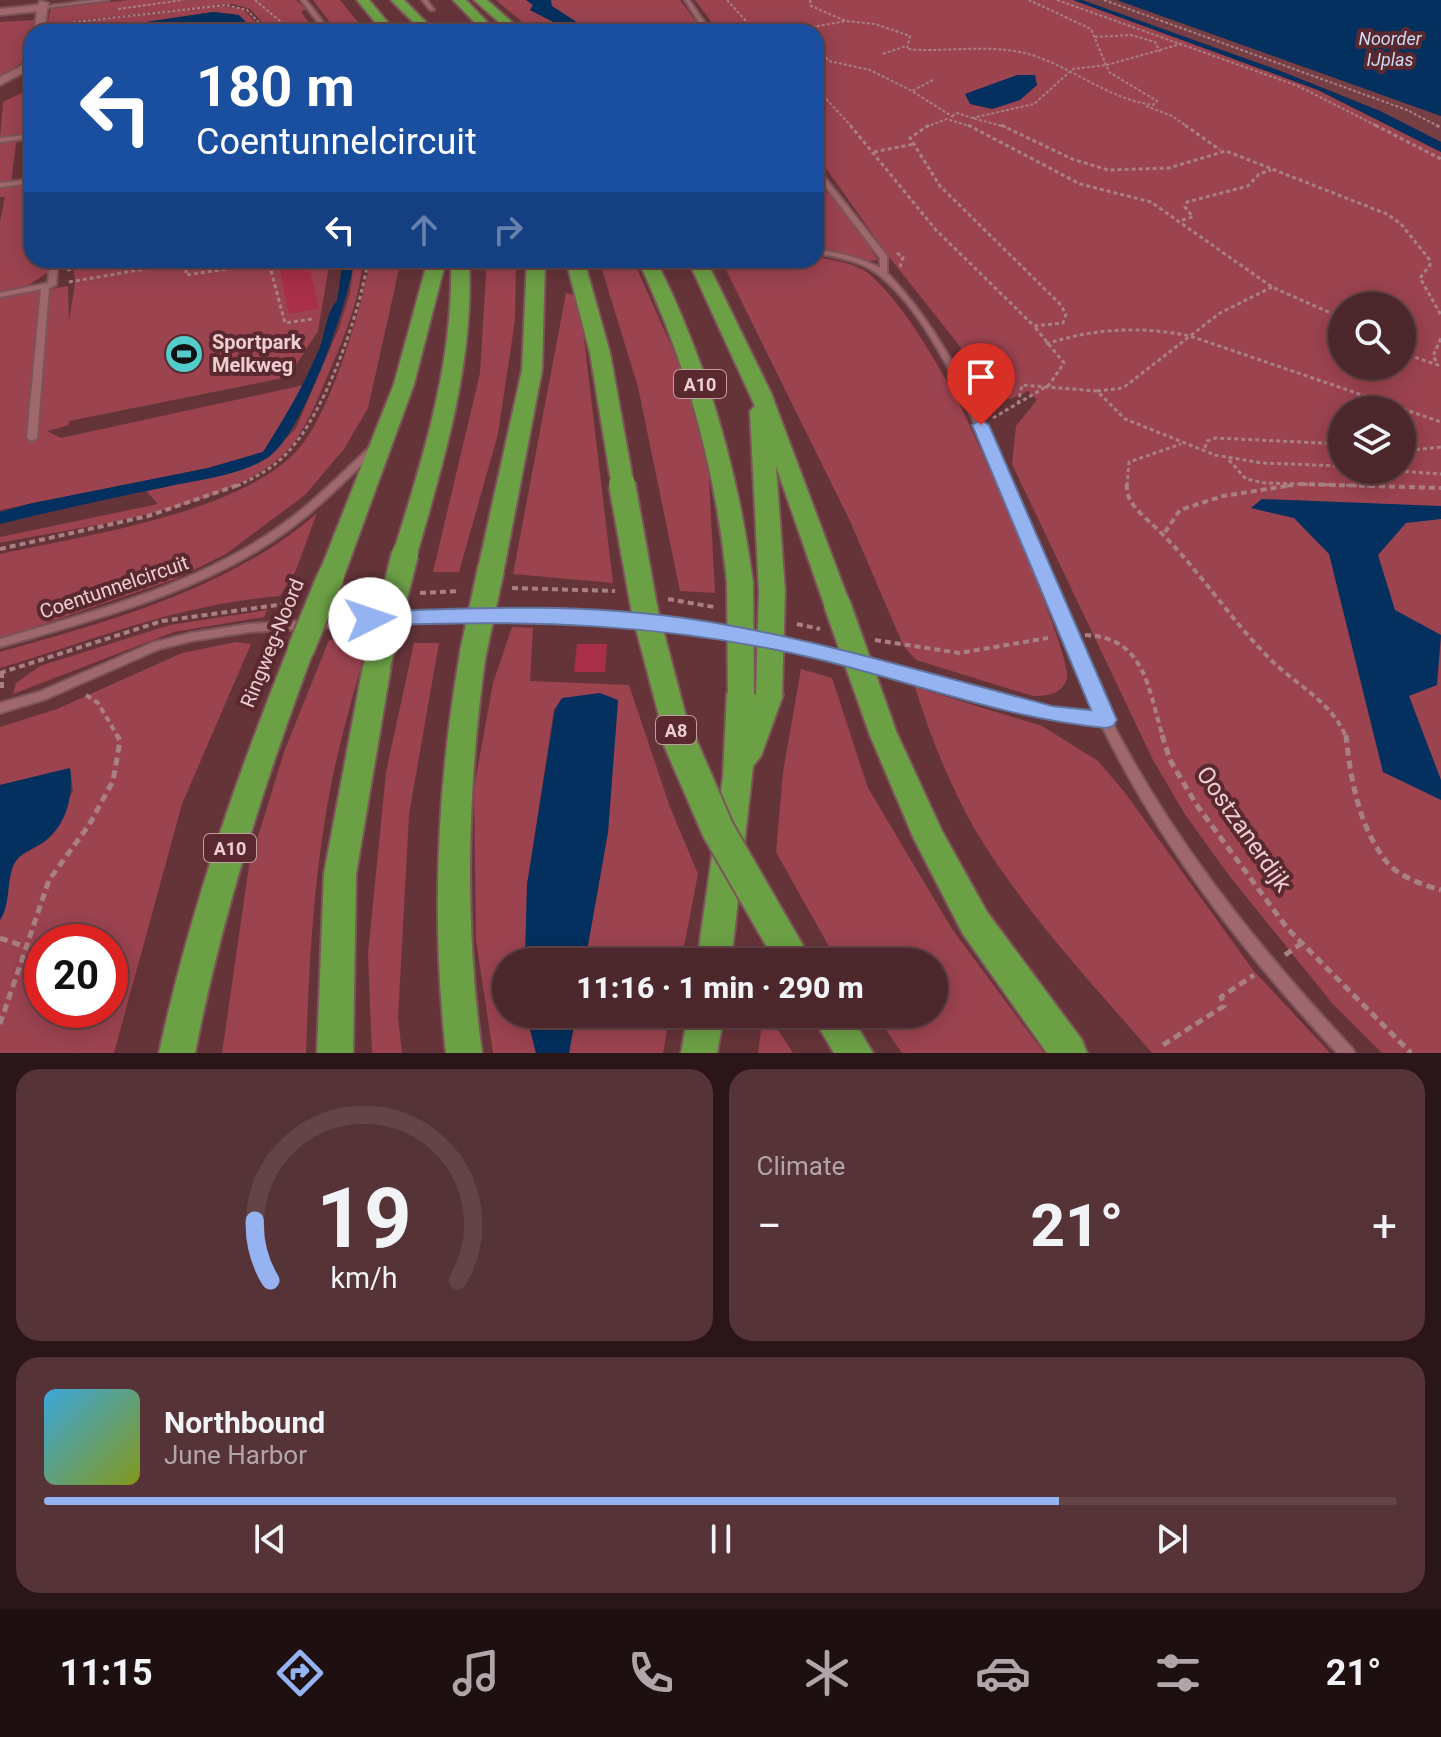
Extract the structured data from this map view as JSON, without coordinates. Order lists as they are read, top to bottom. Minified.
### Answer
{"streets":{"highway":["A10","Ringweg-Noord","A8"],"lane":["Coentunnelcircuit"],"path":["Oostzanerdijk"]},"crossings":[["Coentunnelcircuit","Ringweg-Noord"]],"water":["Noorder IJplas"],"places":{"sports":["Sportpark Melkweg"]},"page":{"turn":["180 m","Coentunnelcircuit"],"limit":"20","trip":"11:16 · 1 min · 290 m","tile":"Climate","heat":["−","21°","+"],"song":["Northbound","June Harbor"],"tabs":["11:15","21°"],"gauge":["19","km/h"]}}
